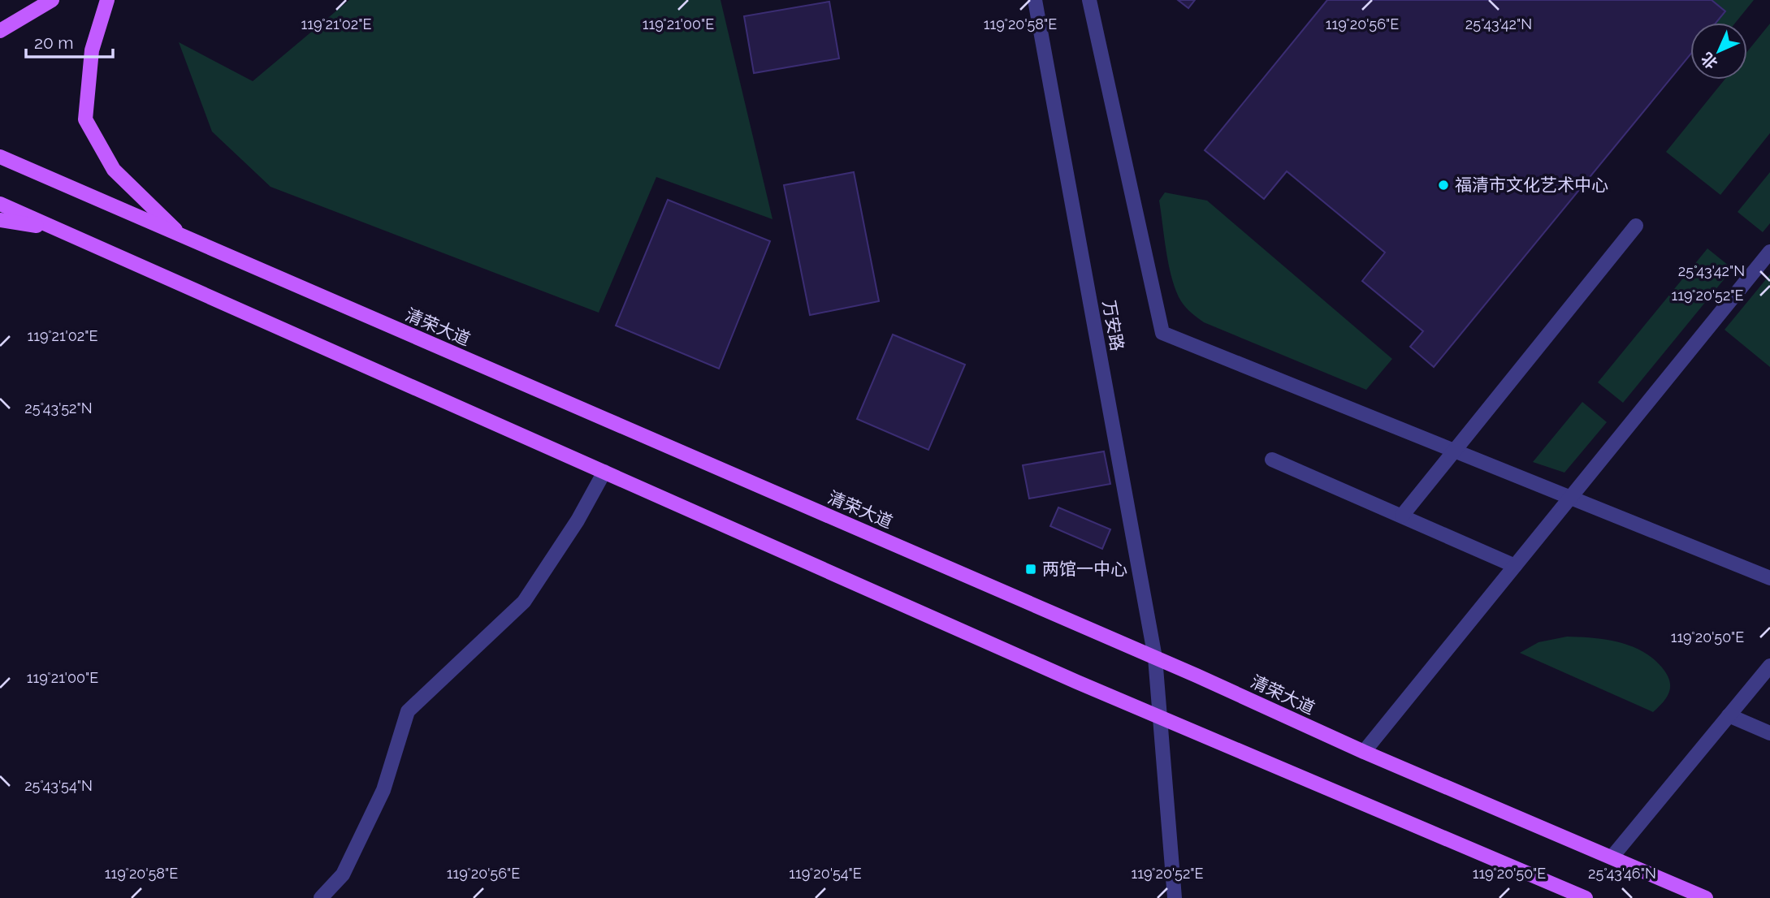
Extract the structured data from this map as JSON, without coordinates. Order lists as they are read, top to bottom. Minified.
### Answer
{"streets":{"main road":["清荣大道"],"street":["万安路"]},"crossings":[["万安路","清荣大道"]],"places":{"other":["福清市文化艺术中心"],"transit":["两馆一中心"]},"scale_bar":"20 m","north":"bottom left","coordinates":["119°21'02\"E","119°21'00\"E","119°20'58\"E","119°20'56\"E","25°43'42\"N","119°20'52\"E","25°43'52\"N","119°20'50\"E","25°43'54\"N","119°20'54\"E","25°43'46\"N"]}
